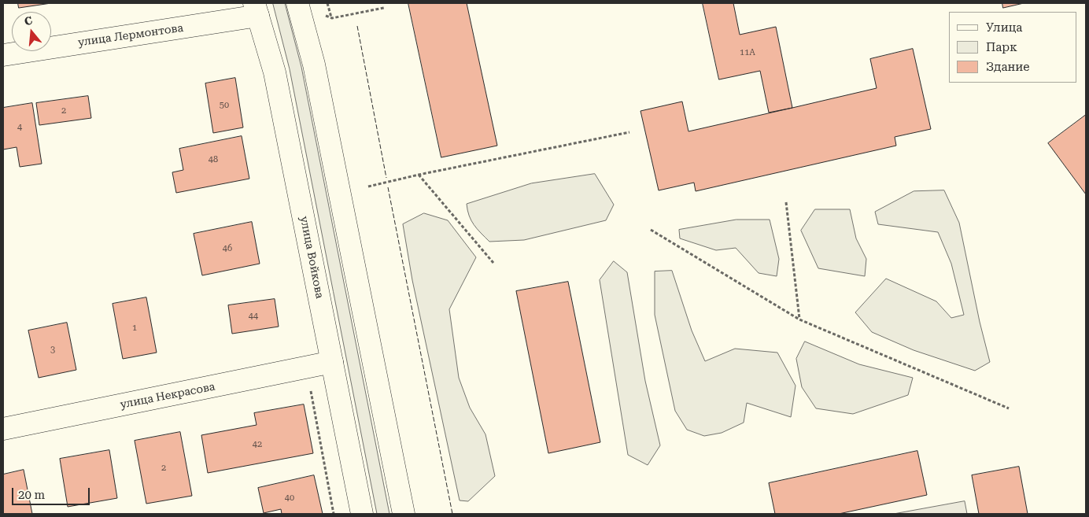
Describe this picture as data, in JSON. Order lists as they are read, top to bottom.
{
  "streets": {
    "main road": ["улица Лермонтова", "улица Войкова", "улица Некрасова"]
  },
  "crossings": [
    ["улица Лермонтова", "улица Войкова"],
    ["улица Войкова", "улица Некрасова"]
  ],
  "house_numbers": [
    "11А",
    "50",
    "2",
    "4",
    "48",
    "46",
    "44",
    "1",
    "3",
    "42",
    "2",
    "40"
  ],
  "legend": ["Улица", "Парк", "Здание"],
  "scale_bar": "20 m",
  "north": "top"
}
